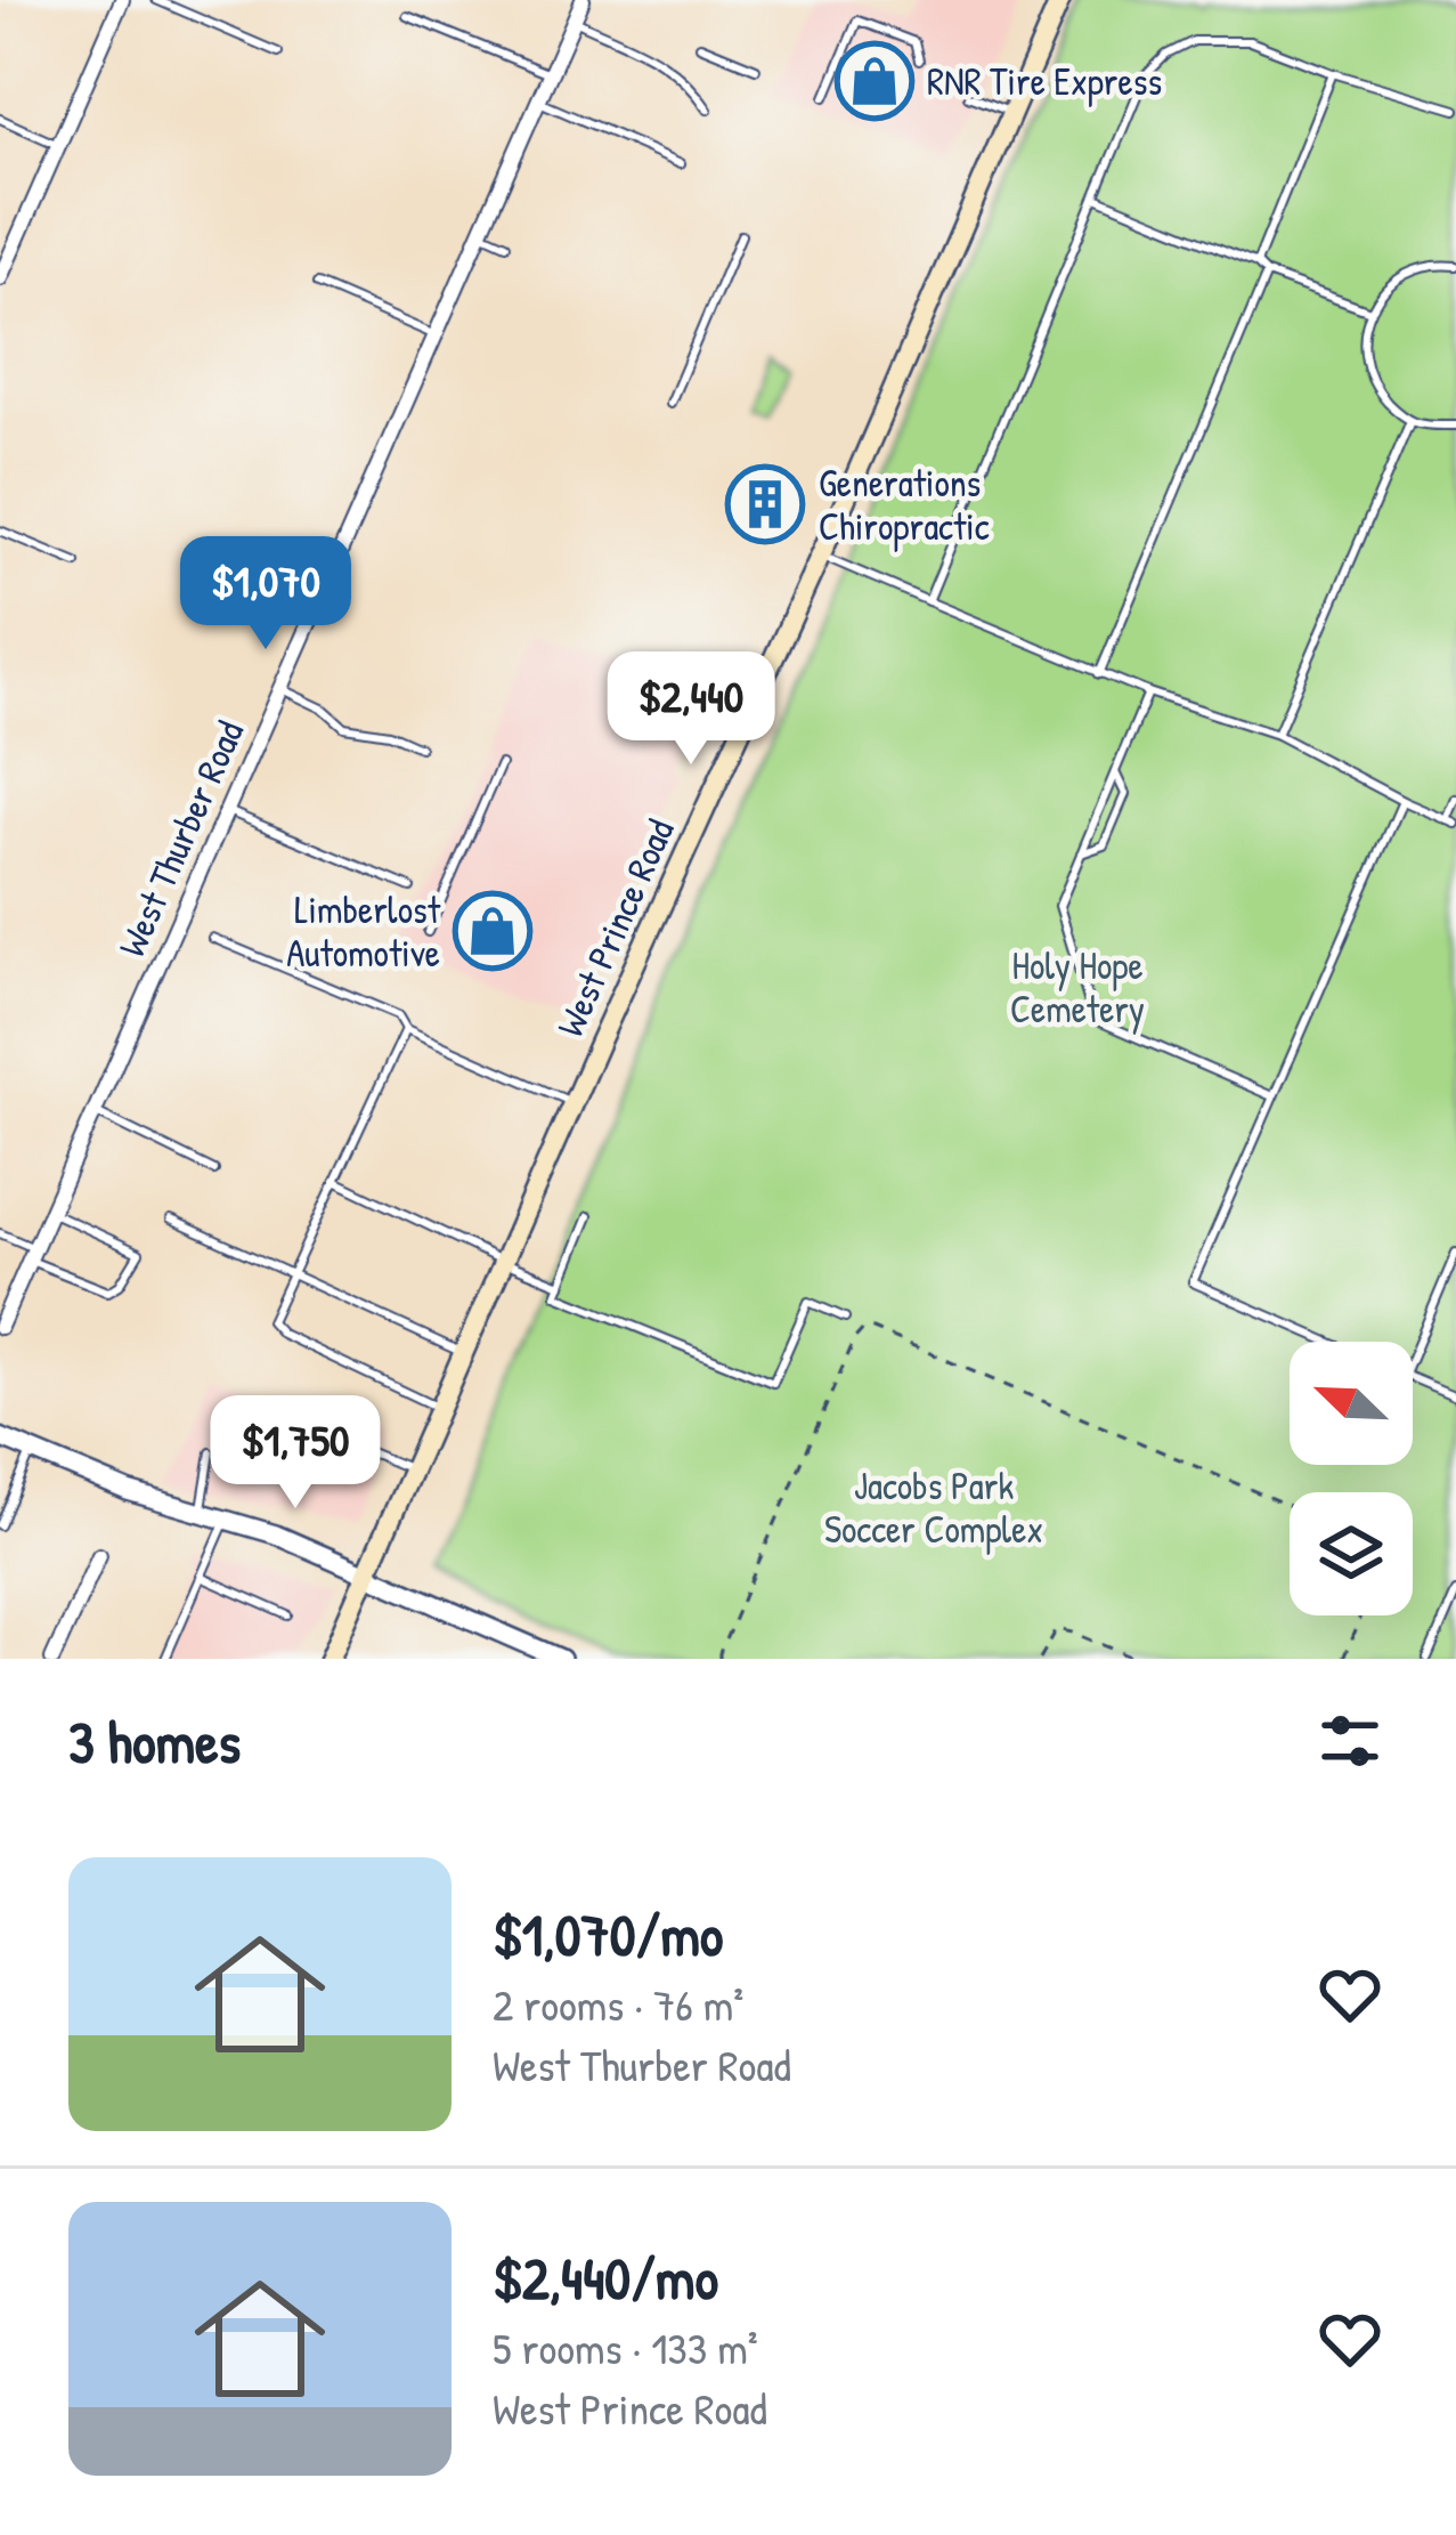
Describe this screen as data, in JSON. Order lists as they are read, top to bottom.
{
  "streets": {
    "main road": ["West Prince Road"],
    "street": ["West Thurber Road"]
  },
  "parks": ["Holy Hope Cemetery", "Jacobs Park Soccer Complex"],
  "places": {
    "shop": ["RNR Tire Express", "Limberlost Automotive"],
    "building": ["Generations Chiropractic"]
  },
  "north": "top left",
  "page": {
    "price": ["$1,070", "$2,440", "$1,750"],
    "heading": "3 homes",
    "list": [
      {
        "name": "$1,070/mo",
        "note": "2 rooms · 76 m² · West Thurber Road"
      },
      {
        "name": "$2,440/mo",
        "note": "5 rooms · 133 m² · West Prince Road"
      }
    ]
  }
}
